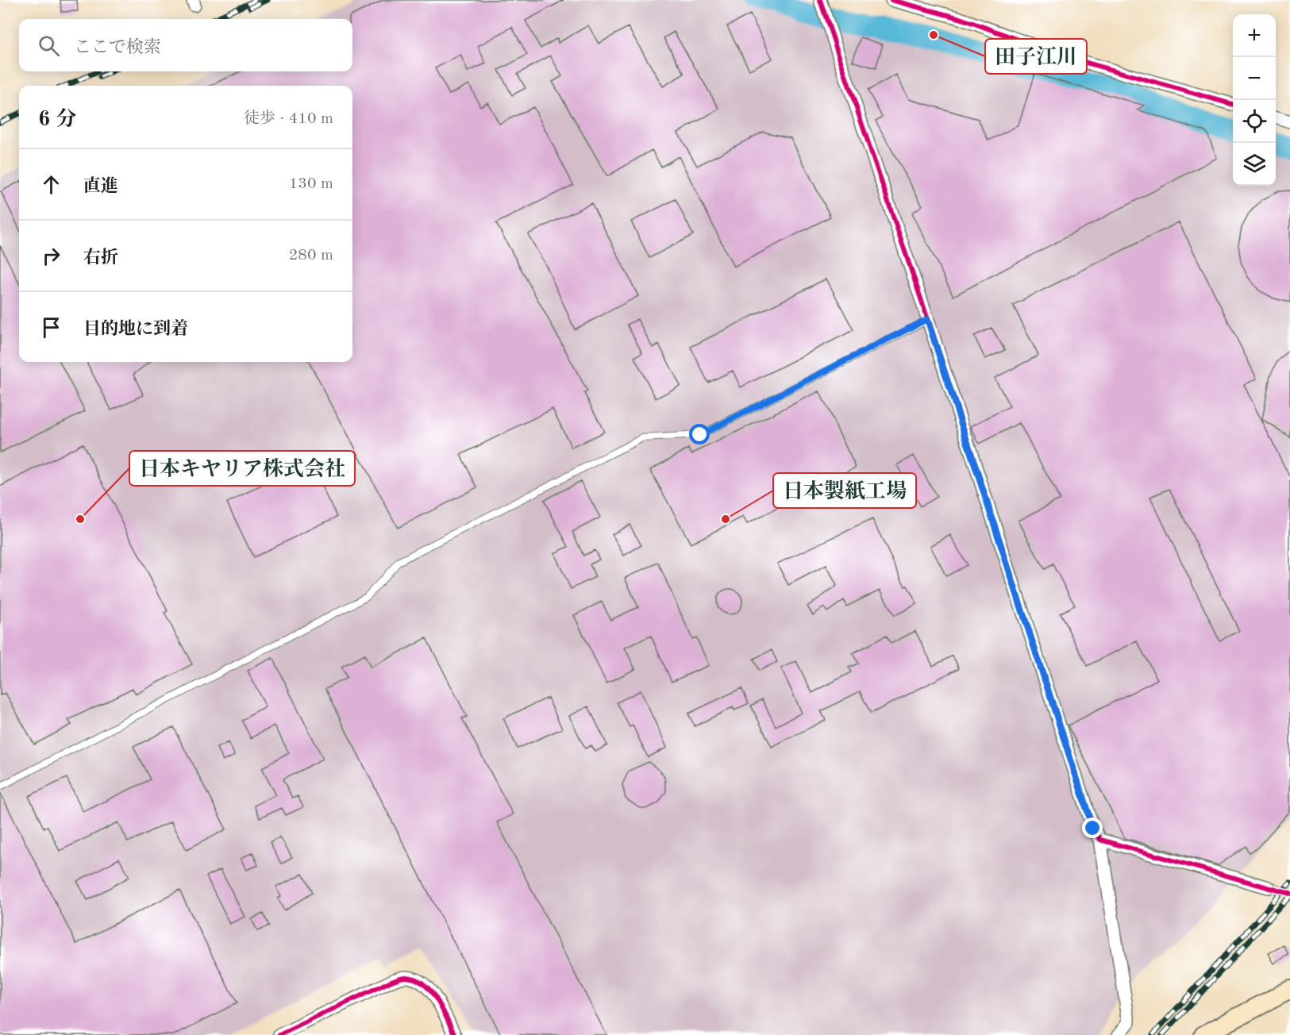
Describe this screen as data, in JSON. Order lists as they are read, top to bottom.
{
  "places": ["田子江川", "日本キヤリア株式会社", "日本製紙工場"],
  "page": {
    "map_buttons": ["+", "−"],
    "search": "ここで検索",
    "heading": ["6 分", "徒歩 · 410 m"],
    "list": [
      ["直進", "130 m"],
      ["右折", "280 m"],
      "目的地に到着"
    ]
  }
}
